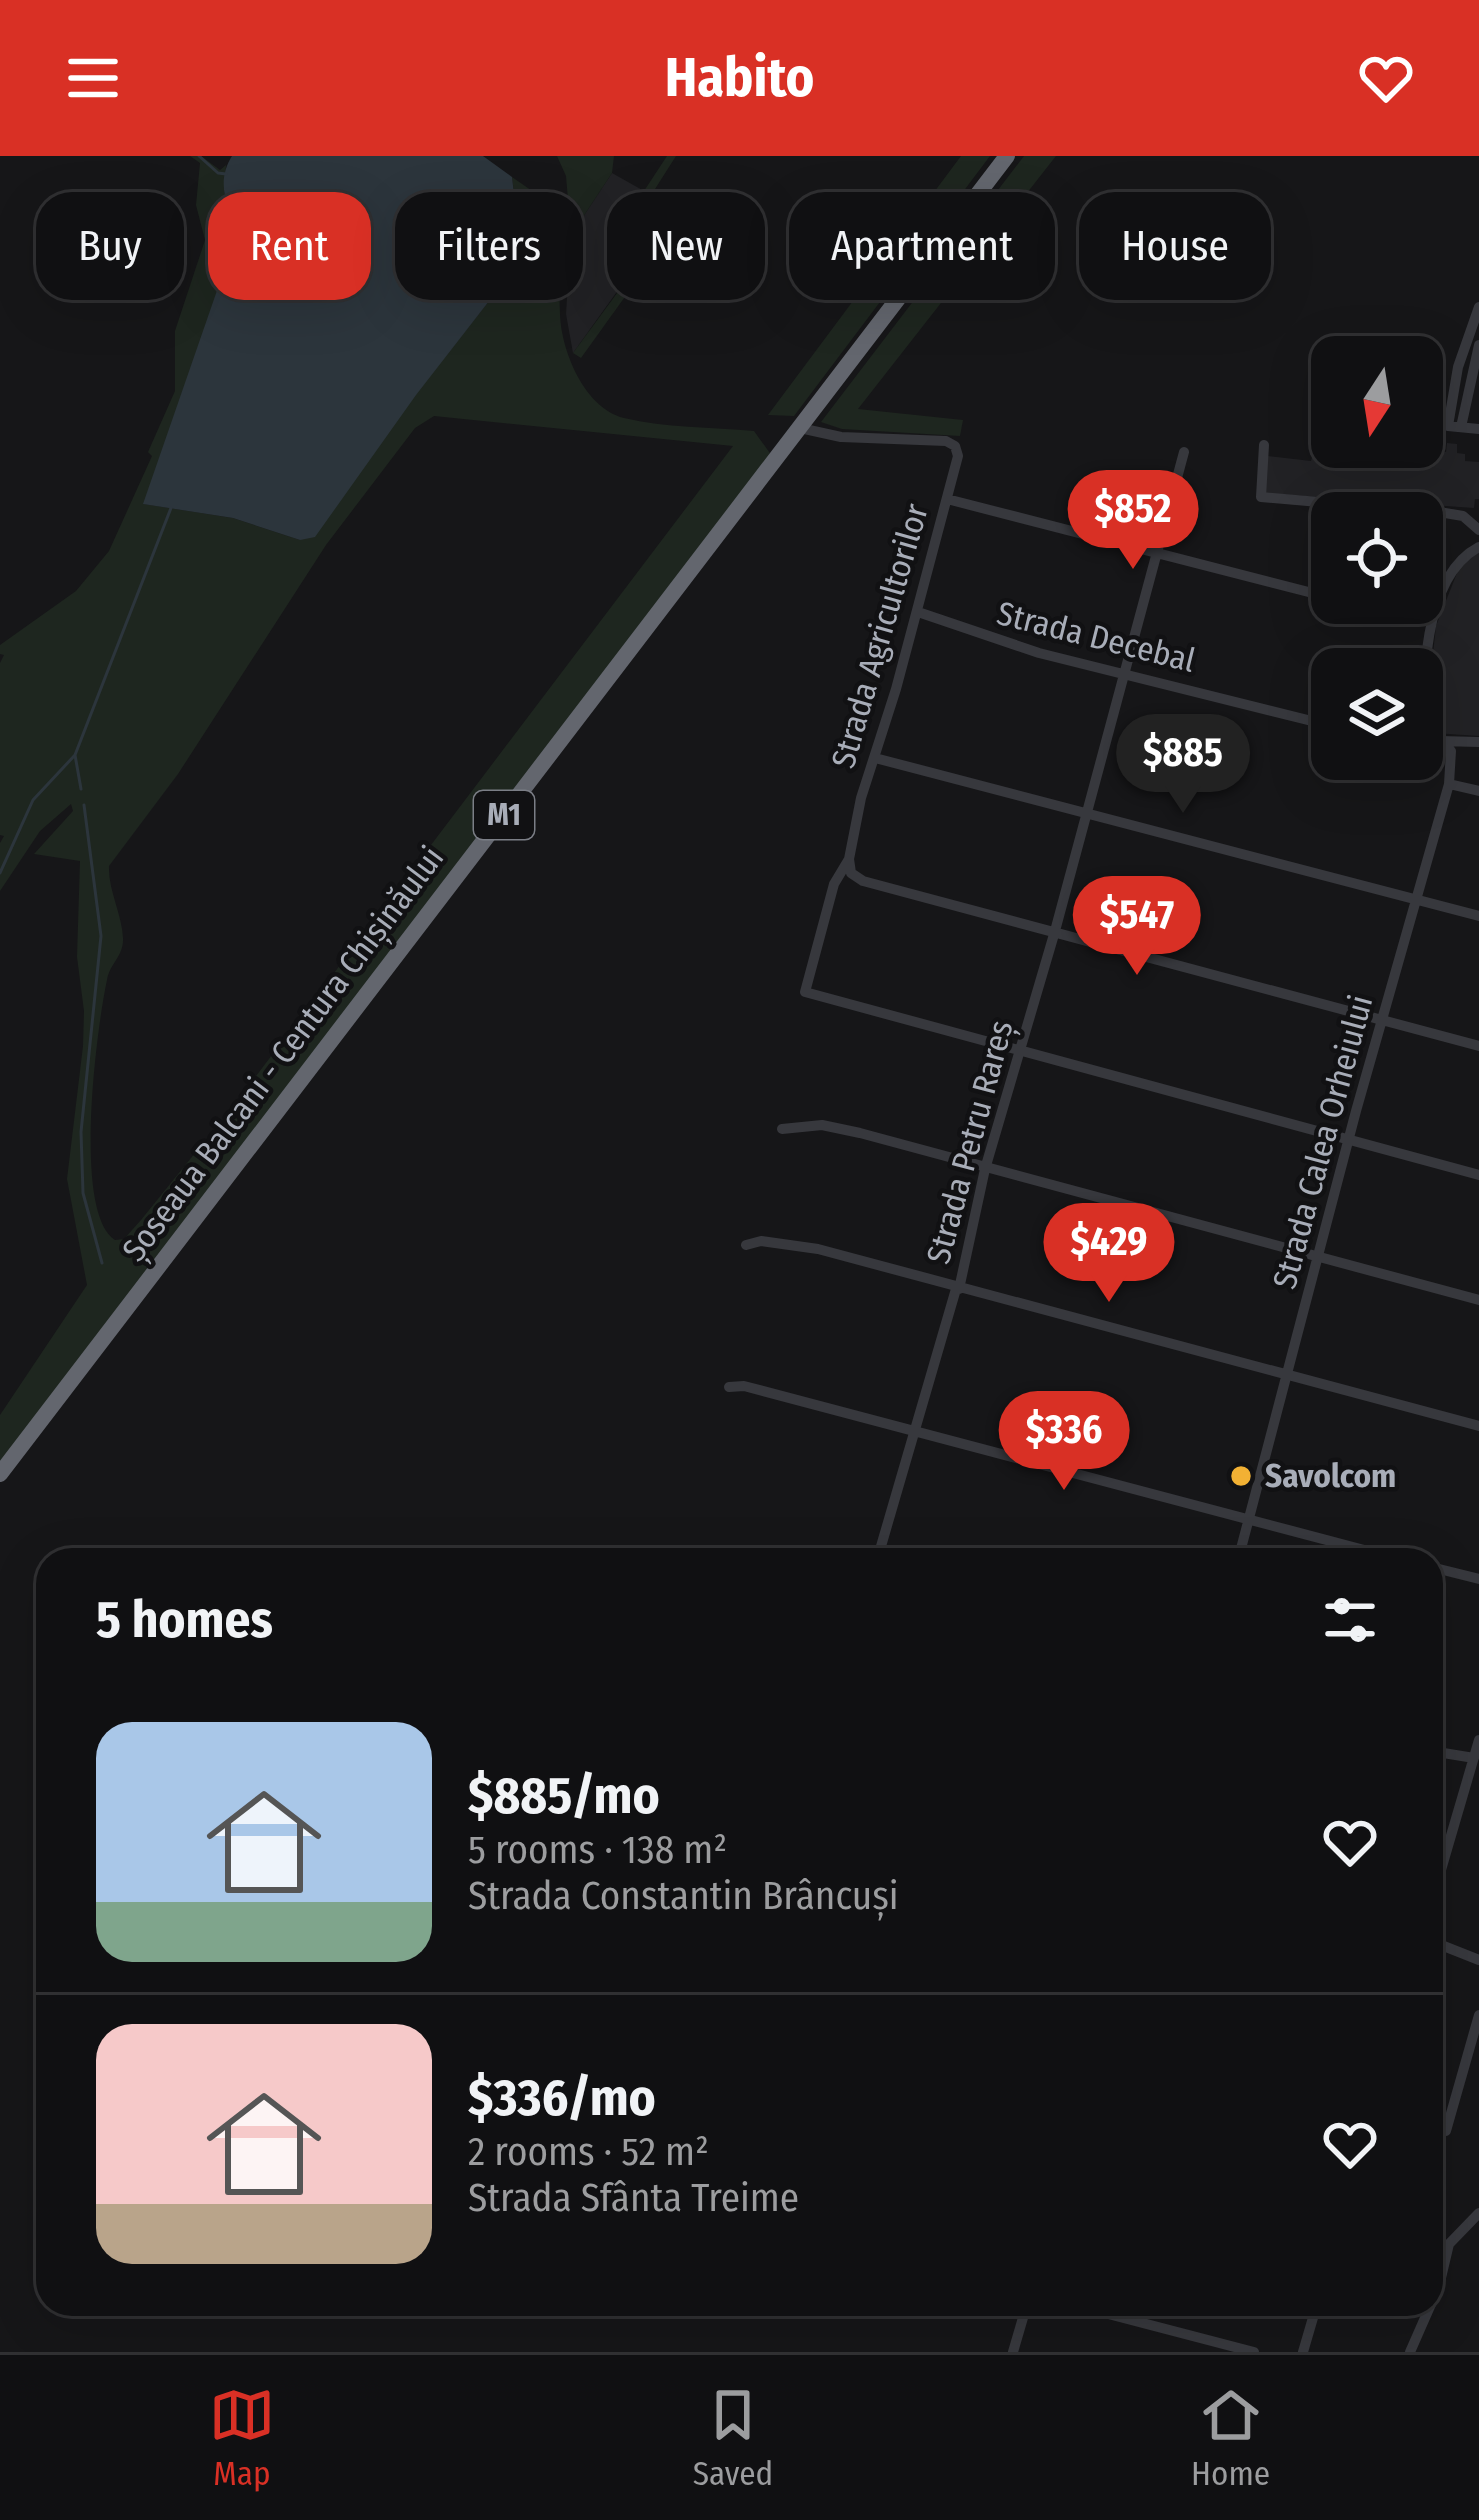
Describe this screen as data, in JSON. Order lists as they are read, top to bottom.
{
  "streets": {
    "highway": ["M1", "Șoseaua Balcani - Centura Chișinăului"],
    "street": [
      "Strada Agricultorilor",
      "Strada Decebal",
      "Strada Petru Rareș",
      "Strada Calea Orheiului"
    ]
  },
  "crossings": [
    ["Strada Agricultorilor", "Strada Decebal"],
    ["Strada Agricultorilor", "Șoseaua Balcani - Centura Chișinăului"],
    ["Strada Agricultorilor", "Strada Petru Rareș"],
    ["Strada Decebal", "Strada Petru Rareș"]
  ],
  "places": ["Savolcom"],
  "north": "bottom",
  "page": {
    "header": "Habito",
    "chip": [
      "Buy",
      "Rent",
      "Filters",
      "New",
      "Apartment",
      "House"
    ],
    "price": [
      "$852",
      "$885",
      "$547",
      "$429",
      "$336"
    ],
    "heading": "5 homes",
    "list": [
      {
        "name": "$885/mo",
        "note": "5 rooms · 138 m² · Strada Constantin Brâncuși"
      },
      {
        "name": "$336/mo",
        "note": "2 rooms · 52 m² · Strada Sfânta Treime"
      }
    ],
    "tabs": ["Map", "Saved", "Home"]
  }
}
